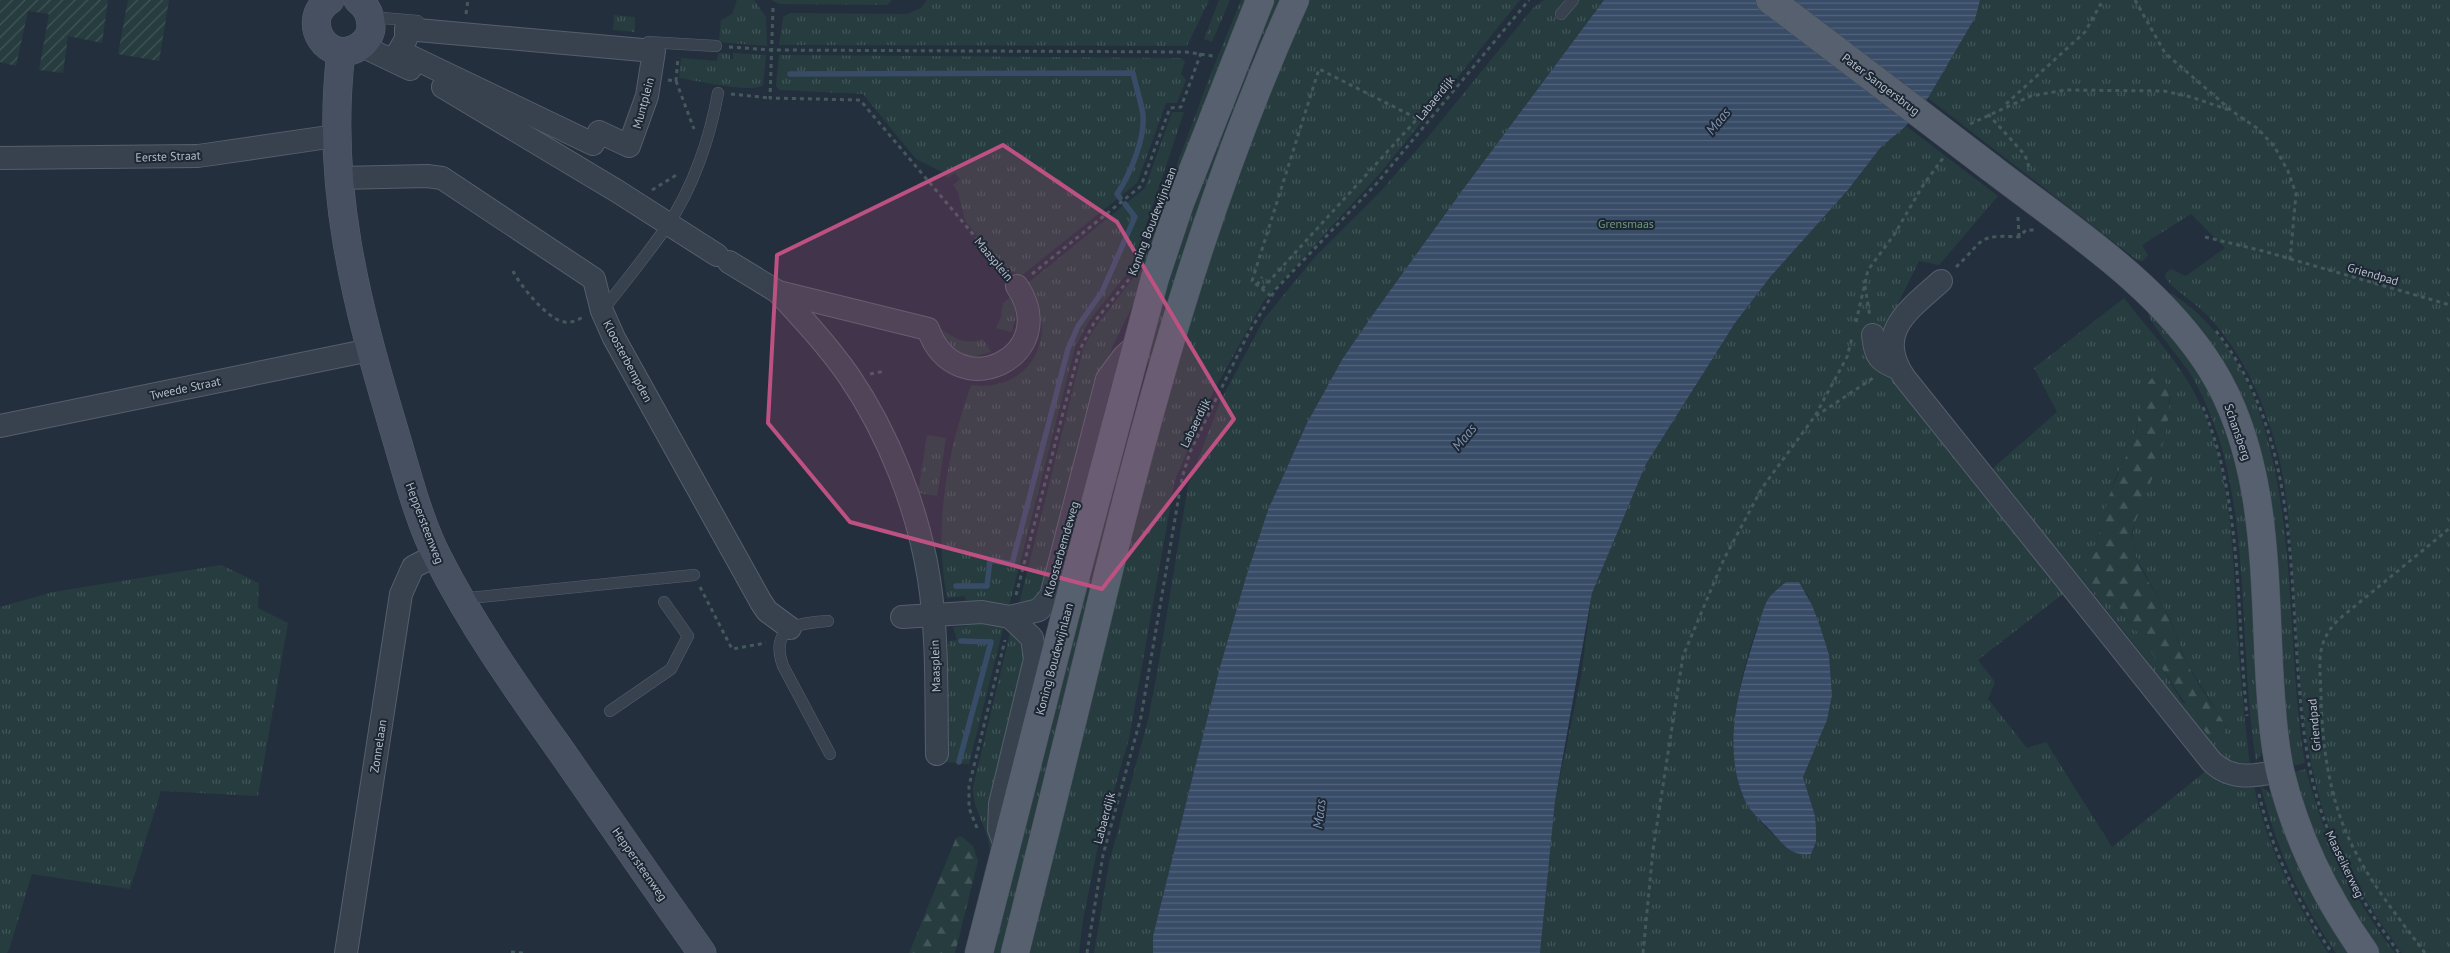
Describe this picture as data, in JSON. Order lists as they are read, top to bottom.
{
  "streets": {
    "main road": ["Pater Sangersbrug", "Koning Boudewijnlaan", "Schansberg"],
    "street": [
      "Muntplein",
      "Eerste Straat",
      "Maasplein",
      "Kloosterbempden",
      "Tweede Straat",
      "Heppersteenweg",
      "Kloosterbemdeweg",
      "Zonnelaan"
    ],
    "path": ["Labaerdijk", "Griendpad", "Maaseikerweg"]
  },
  "crossings": [
    ["Pater Sangersbrug", "Schansberg"],
    ["Eerste Straat", "Heppersteenweg"],
    ["Koning Boudewijnlaan", "Kloosterbemdeweg"],
    ["Kloosterbempden", "Heppersteenweg"],
    ["Tweede Straat", "Heppersteenweg"],
    ["Heppersteenweg", "Zonnelaan"]
  ],
  "water": ["Maas"],
  "parks": ["Grensmaas"]
}
